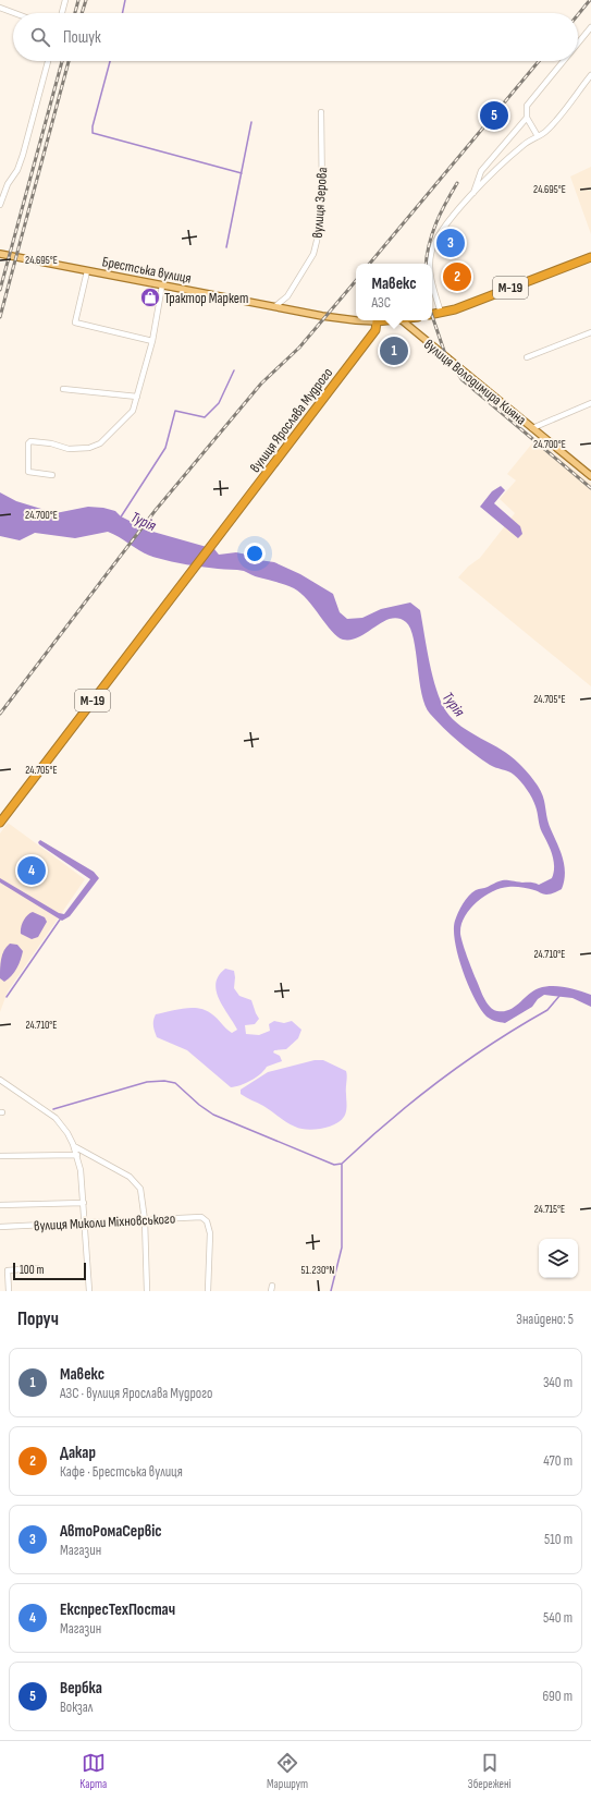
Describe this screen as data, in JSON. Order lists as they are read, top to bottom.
{
  "streets": {
    "highway": ["Брестська вулиця", "М-19", "вулиця Ярослава Мудрого"],
    "main road": ["вулиця Володимира Кияна"],
    "street": ["вулиця Зерова", "вулиця Миколи Міхновського"]
  },
  "crossings": [
    ["вулиця Зерова", "Брестська вулиця"],
    ["Брестська вулиця", "вулиця Ярослава Мудрого"]
  ],
  "water": ["Турія"],
  "places": {
    "shop": ["Трактор Маркет"]
  },
  "scale_bar": "100 m",
  "page": {
    "search": "Пошук",
    "pins": [
      "5",
      "3",
      "2",
      "1",
      "4"
    ],
    "popup": ["Мавекс", "АЗС"],
    "scale": "100 m",
    "heading": ["Поруч", "Знайдено: 5"],
    "list": [
      {
        "mark": "1",
        "name": "Мавекс",
        "note": "АЗС · вулиця Ярослава Мудрого",
        "value": "340 m"
      },
      {
        "mark": "2",
        "name": "Дакар",
        "note": "Кафе · Брестська вулиця",
        "value": "470 m"
      },
      {
        "mark": "3",
        "name": "АвтоРомаСервіс",
        "note": "Магазин",
        "value": "510 m"
      },
      {
        "mark": "4",
        "name": "ЕкспресТехПостач",
        "note": "Магазин",
        "value": "540 m"
      },
      {
        "mark": "5",
        "name": "Вербка",
        "note": "Вокзал",
        "value": "690 m"
      }
    ],
    "nav": ["Карта", "Маршрут", "Збережені"]
  },
  "coordinates": [
    "24.695°E",
    "24.700°E",
    "24.705°E",
    "24.710°E",
    "24.715°E",
    "51.230°N"
  ]
}
